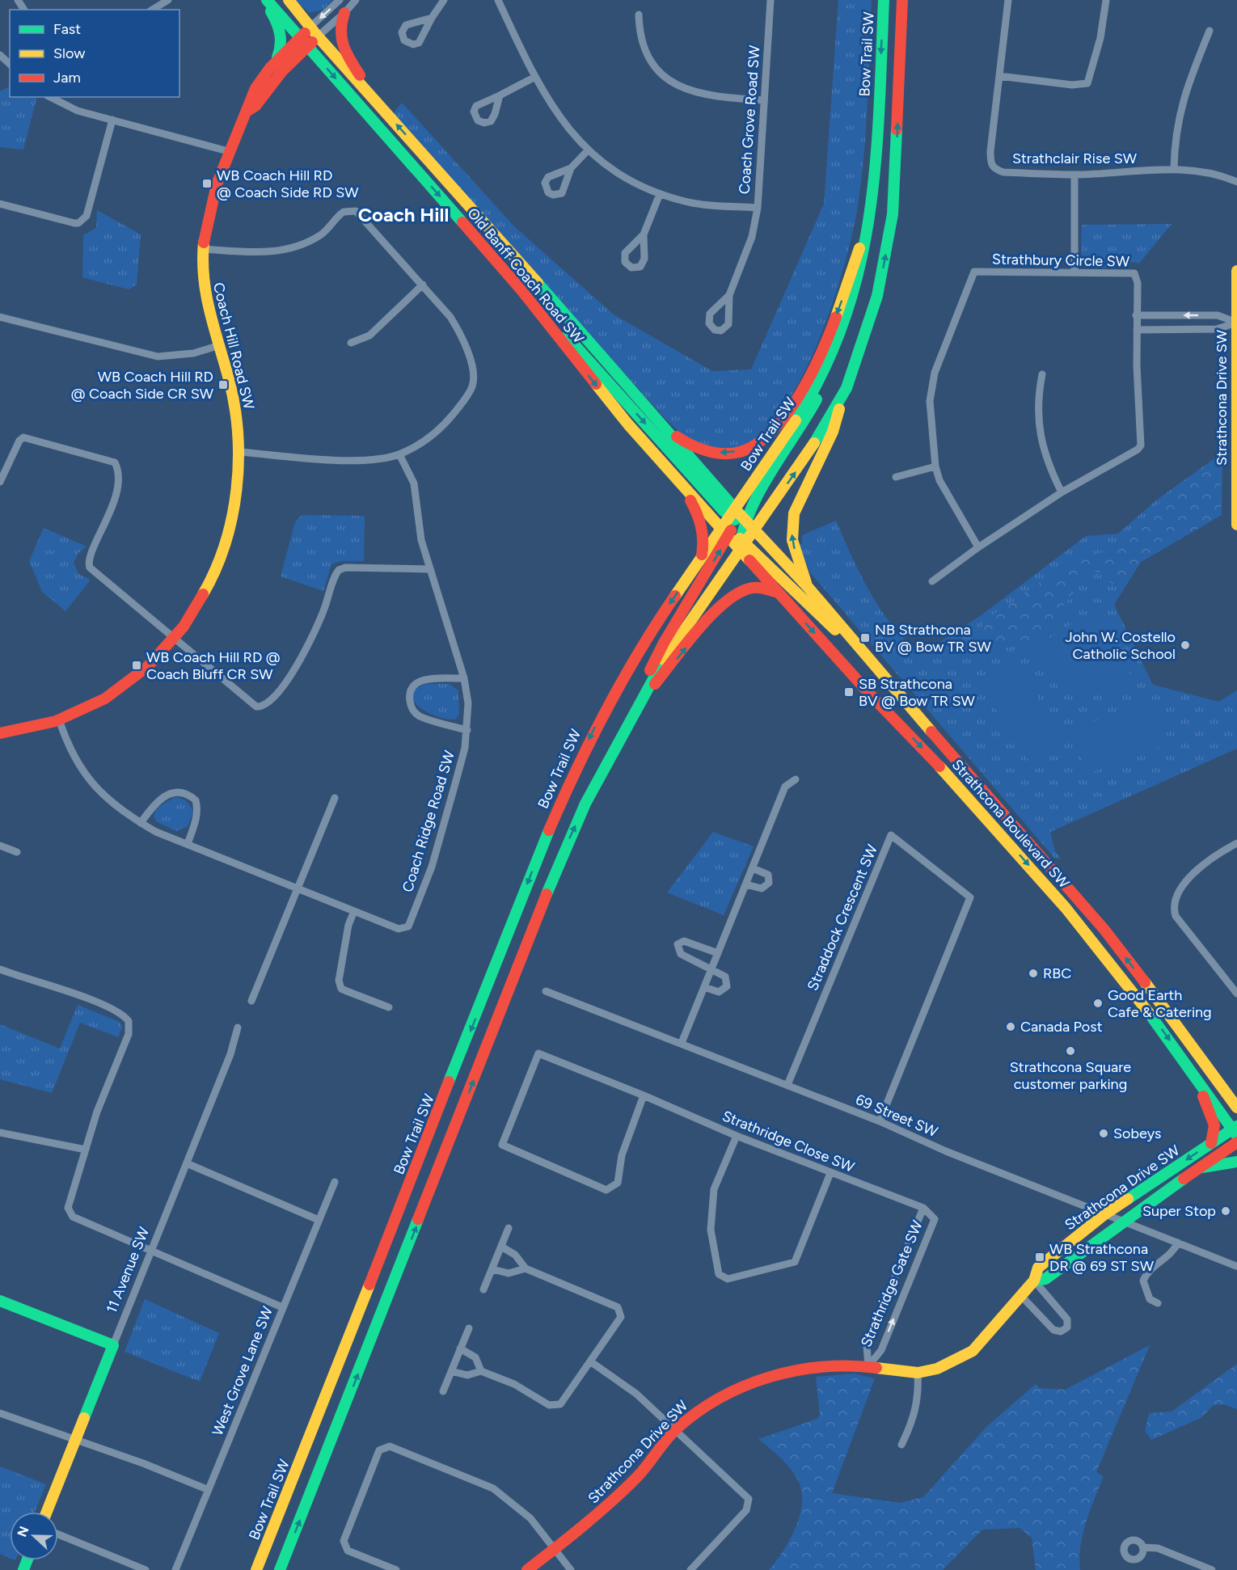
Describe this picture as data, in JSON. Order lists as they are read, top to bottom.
{
  "streets": {
    "main road": [
      "Bow Trail SW",
      "Old Banff Coach Road SW",
      "Coach Hill Road SW",
      "Strathcona Drive SW",
      "Strathcona Boulevard SW",
      "11 Avenue SW"
    ],
    "street": [
      "Coach Grove Road SW",
      "Strathclair Rise SW",
      "Strathbury Circle SW",
      "Coach Ridge Road SW",
      "Straddock Crescent SW",
      "69 Street SW",
      "Strathridge Close SW",
      "Strathridge Gate SW",
      "West Grove Lane SW"
    ]
  },
  "crossings": [
    ["Bow Trail SW", "Old Banff Coach Road SW"],
    ["Bow Trail SW", "Strathcona Boulevard SW"],
    ["Old Banff Coach Road SW", "Coach Hill Road SW"],
    ["Old Banff Coach Road SW", "Strathcona Boulevard SW"],
    ["Coach Hill Road SW", "Coach Ridge Road SW"],
    ["Strathcona Drive SW", "Strathcona Boulevard SW"],
    ["Strathcona Drive SW", "69 Street SW"],
    ["Strathcona Drive SW", "Strathridge Gate SW"],
    ["Straddock Crescent SW", "69 Street SW"],
    ["Strathridge Close SW", "Strathridge Gate SW"]
  ],
  "districts": ["Coach Hill"],
  "places": {
    "transit": [
      "WB Coach Hill RD @ Coach Side RD SW",
      "WB Coach Hill RD @ Coach Side CR SW",
      "NB Strathcona BV @ Bow TR SW",
      "WB Coach Hill RD @ Coach Bluff CR SW",
      "SB Strathcona BV @ Bow TR SW",
      "WB Strathcona DR @ 69 ST SW"
    ],
    "other": [
      "John W. Costello Catholic School",
      "RBC",
      "Good Earth Cafe & Catering",
      "Canada Post",
      "Strathcona Square customer parking",
      "Sobeys",
      "Super Stop"
    ]
  },
  "legend": ["Fast", "Slow", "Jam"],
  "north": "left"
}
